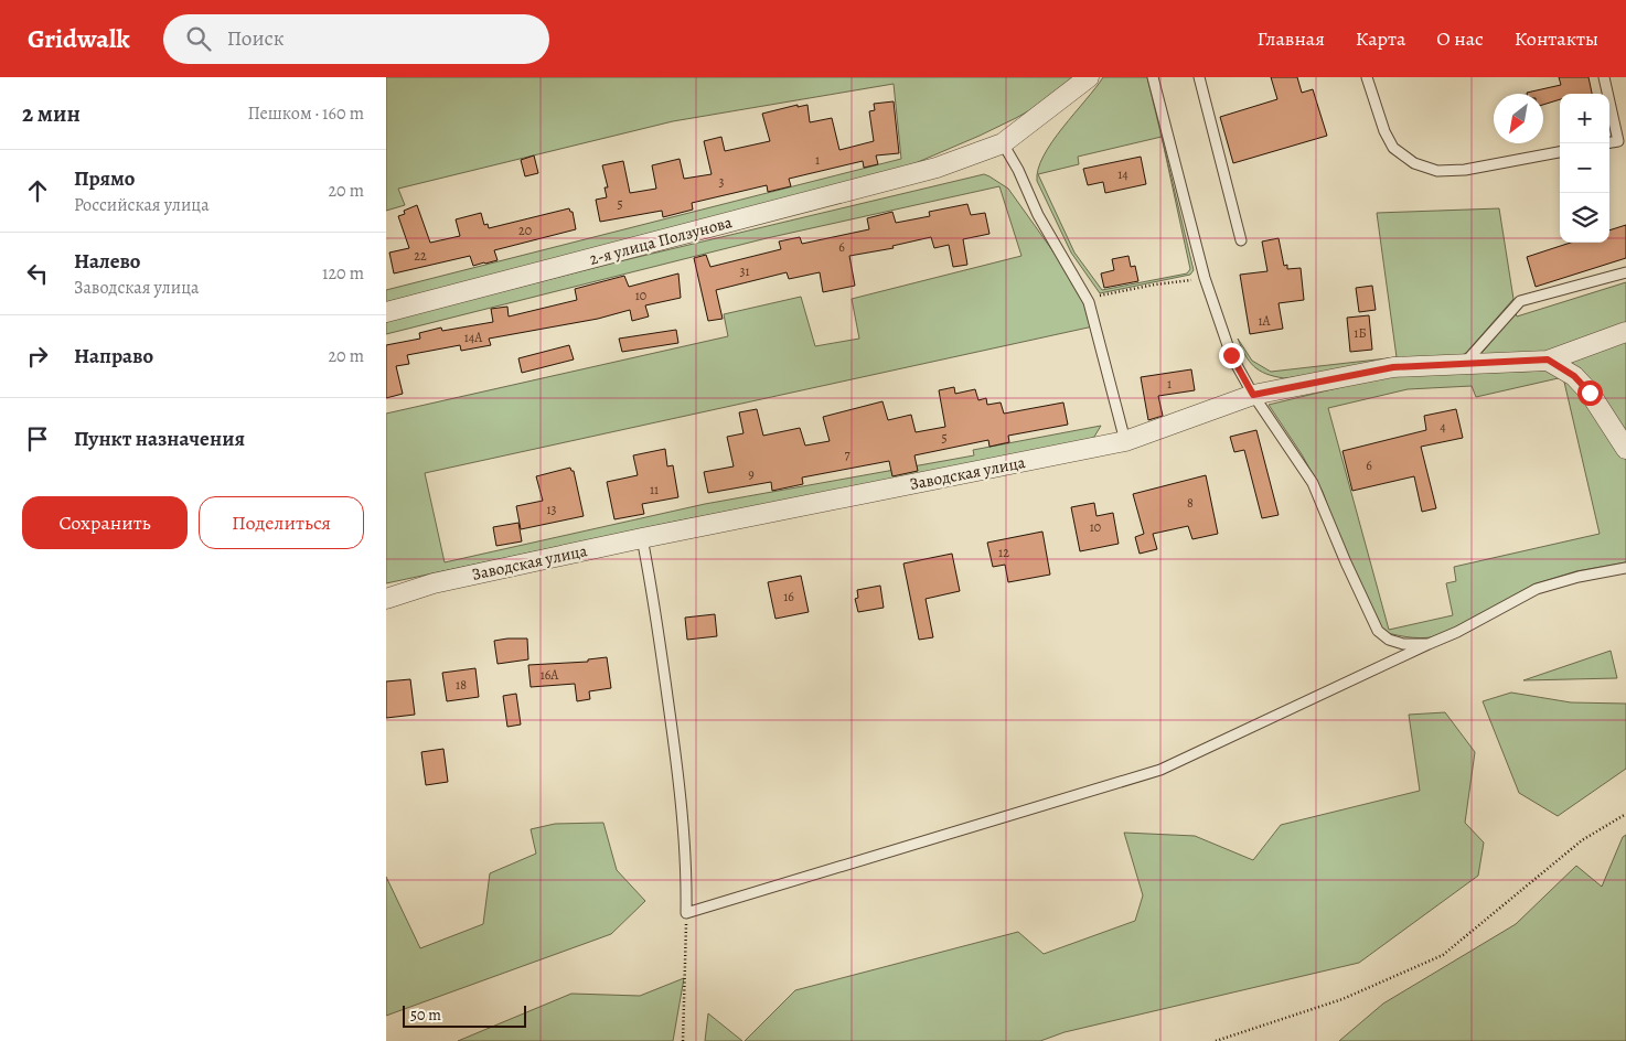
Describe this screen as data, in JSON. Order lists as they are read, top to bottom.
{
  "streets": {
    "street": ["2-я улица Ползунова", "Заводская улица"]
  },
  "house_numbers": [
    "1",
    "14",
    "3",
    "5",
    "20",
    "6",
    "22",
    "31",
    "10",
    "1А",
    "1Б",
    "14А",
    "1",
    "4",
    "5",
    "7",
    "6",
    "9",
    "11",
    "8",
    "13",
    "10",
    "12",
    "16",
    "16А",
    "18"
  ],
  "scale_bar": "50 m",
  "north": "bottom left",
  "page": {
    "header": "Gridwalk",
    "search": "Поиск",
    "nav": [
      "Главная",
      "Карта",
      "О нас",
      "Контакты"
    ],
    "heading": ["2 мин", "Пешком · 160 m"],
    "map_buttons": ["+", "−"],
    "list": [
      ["Прямо", "Российская улица", "20 m"],
      ["Налево", "Заводская улица", "120 m"],
      ["Направо", "20 m"],
      "Пункт назначения"
    ],
    "buttons": ["Сохранить", "Поделиться"],
    "scale": "50 m"
  }
}
